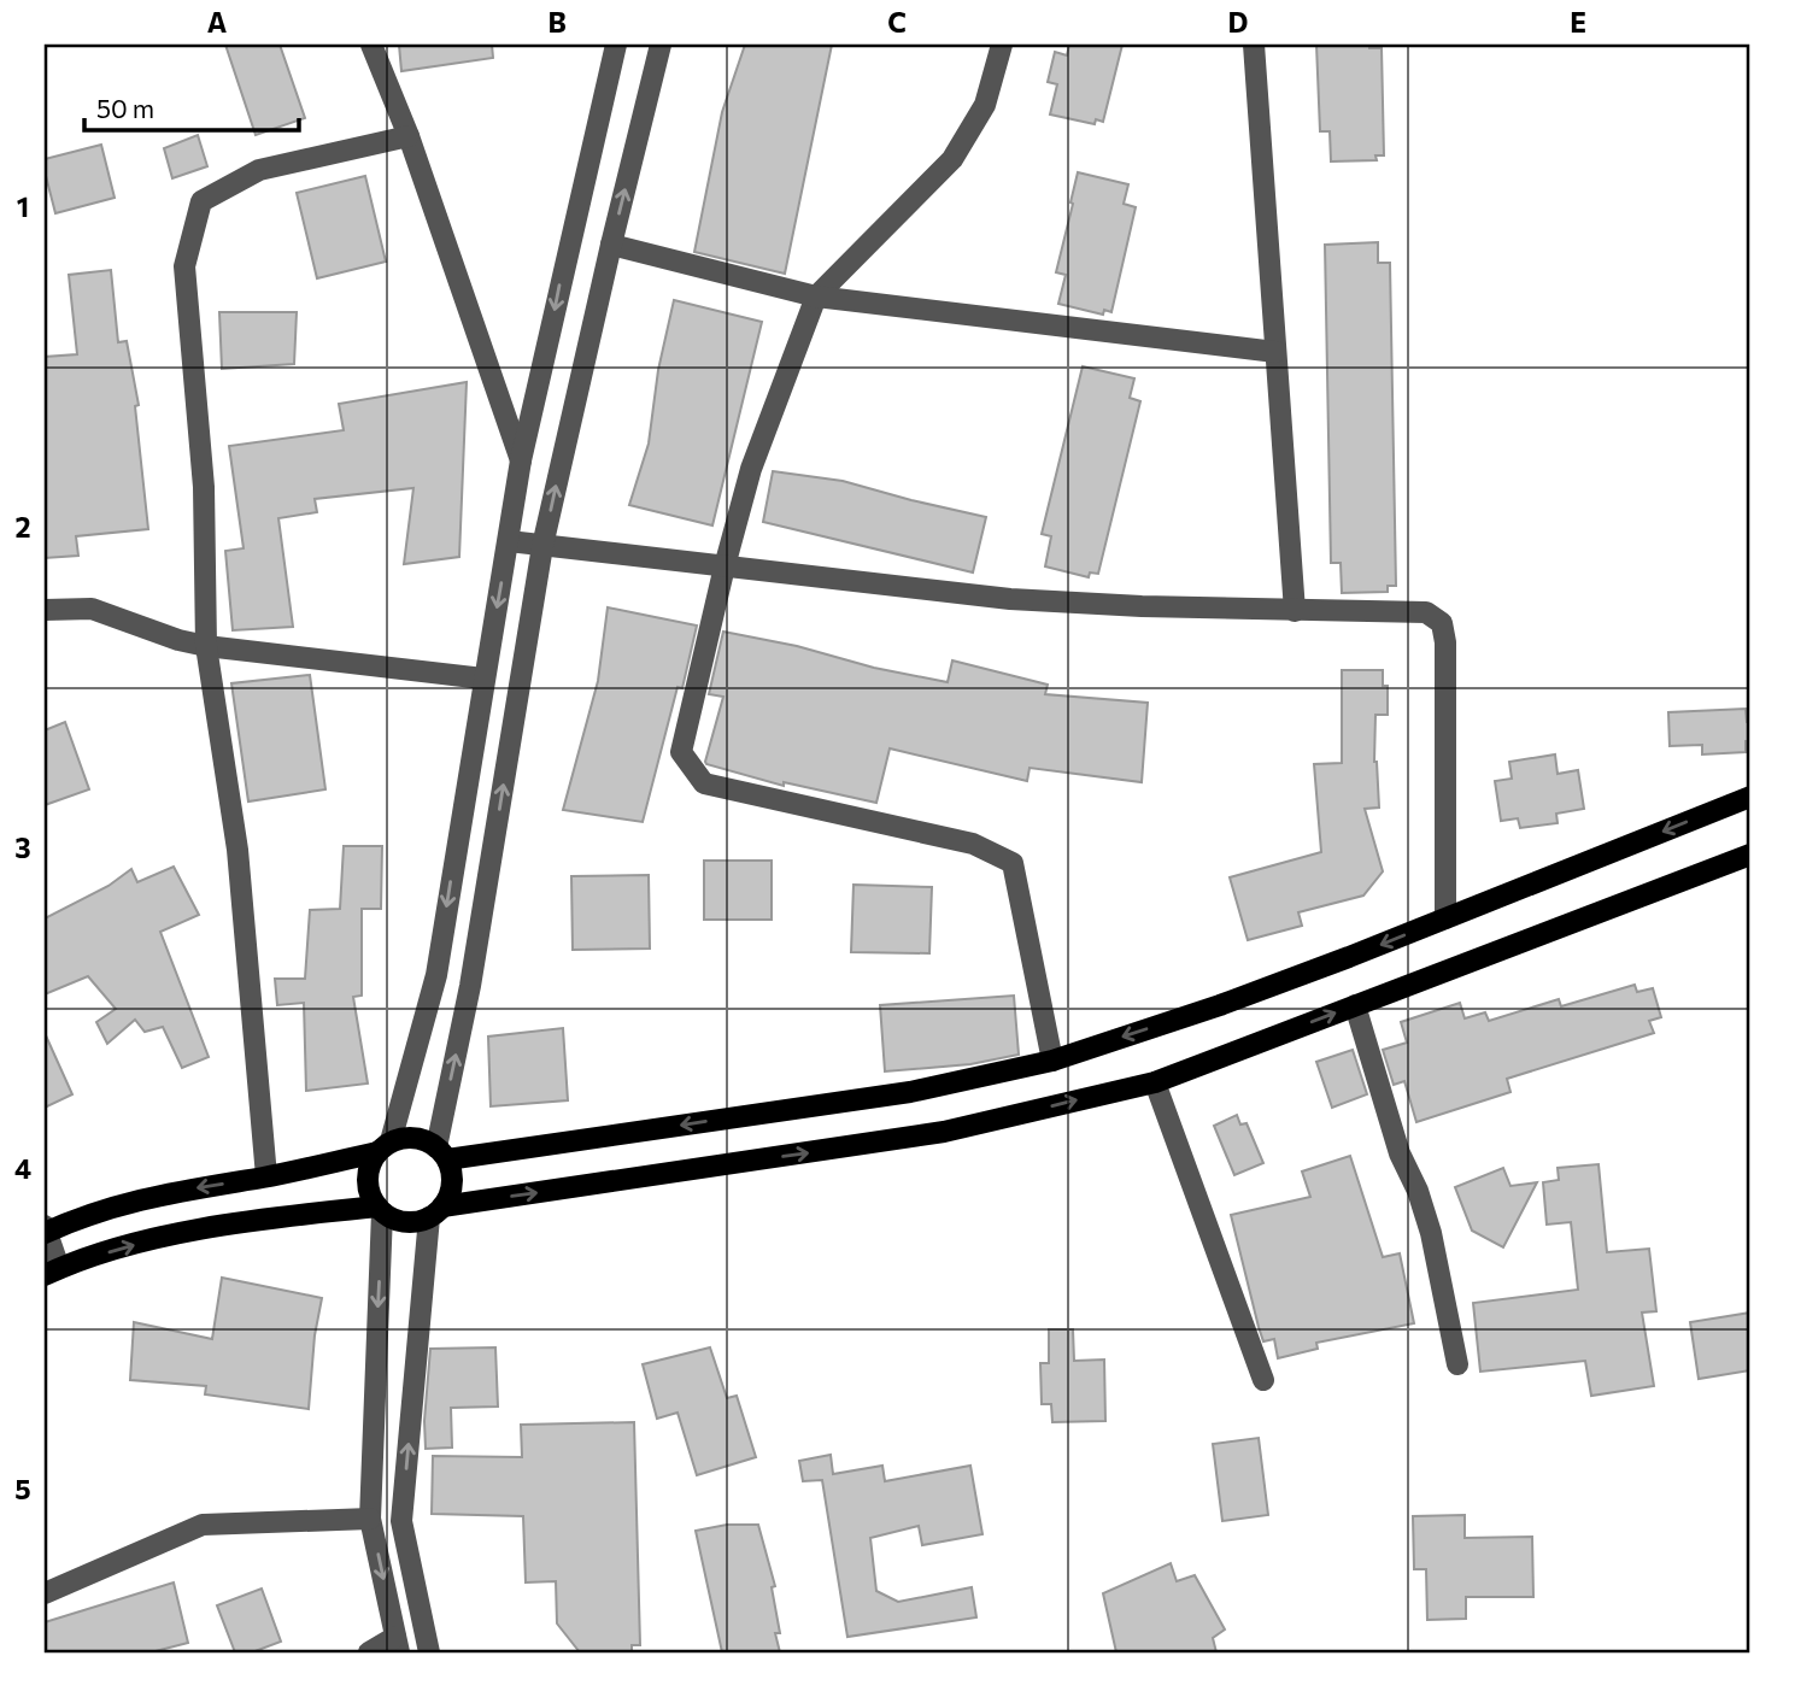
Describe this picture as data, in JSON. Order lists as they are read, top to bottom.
{
  "scale_bar": "50 m",
  "grid": {
    "columns": [
      "A",
      "B",
      "C",
      "D",
      "E"
    ],
    "rows": [
      "1",
      "2",
      "3",
      "4",
      "5"
    ]
  }
}
